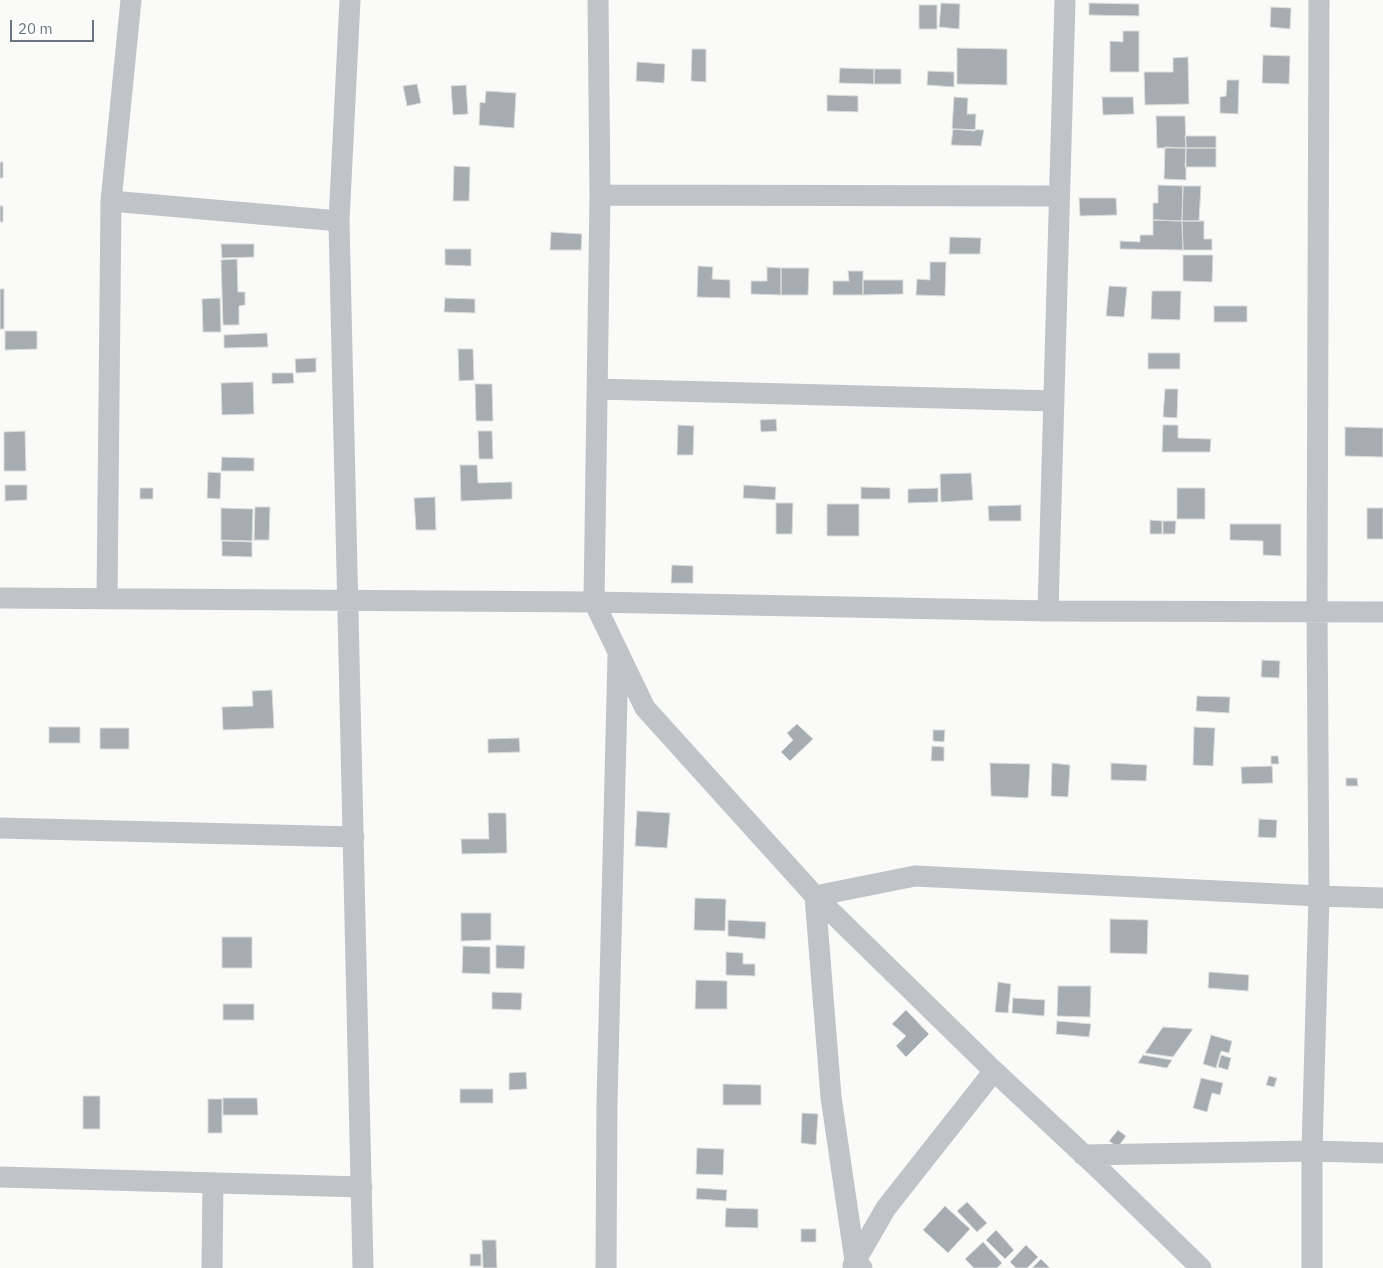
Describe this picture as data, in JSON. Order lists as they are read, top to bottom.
{
  "scale_bar": "20 m"
}
